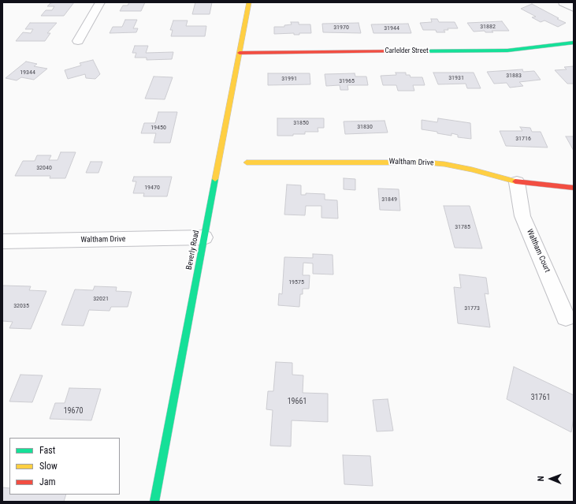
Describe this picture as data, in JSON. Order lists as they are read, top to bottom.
{
  "streets": {
    "street": [
      "Carlelder Street",
      "Waltham Drive",
      "Beverly Road",
      "Waltham Court"
    ]
  },
  "crossings": [
    ["Carlelder Street", "Beverly Road"],
    ["Waltham Drive", "Beverly Road"],
    ["Waltham Drive", "Waltham Court"]
  ],
  "house_numbers": [
    "31882",
    "31970",
    "31944",
    "19344",
    "31883",
    "31931",
    "31991",
    "31965",
    "31850",
    "31830",
    "19450",
    "31716",
    "32040",
    "19470",
    "31849",
    "31785",
    "19575",
    "32021",
    "32035",
    "31773",
    "31761",
    "19661",
    "19670"
  ],
  "legend": ["Fast", "Slow", "Jam"],
  "north": "left"
}
